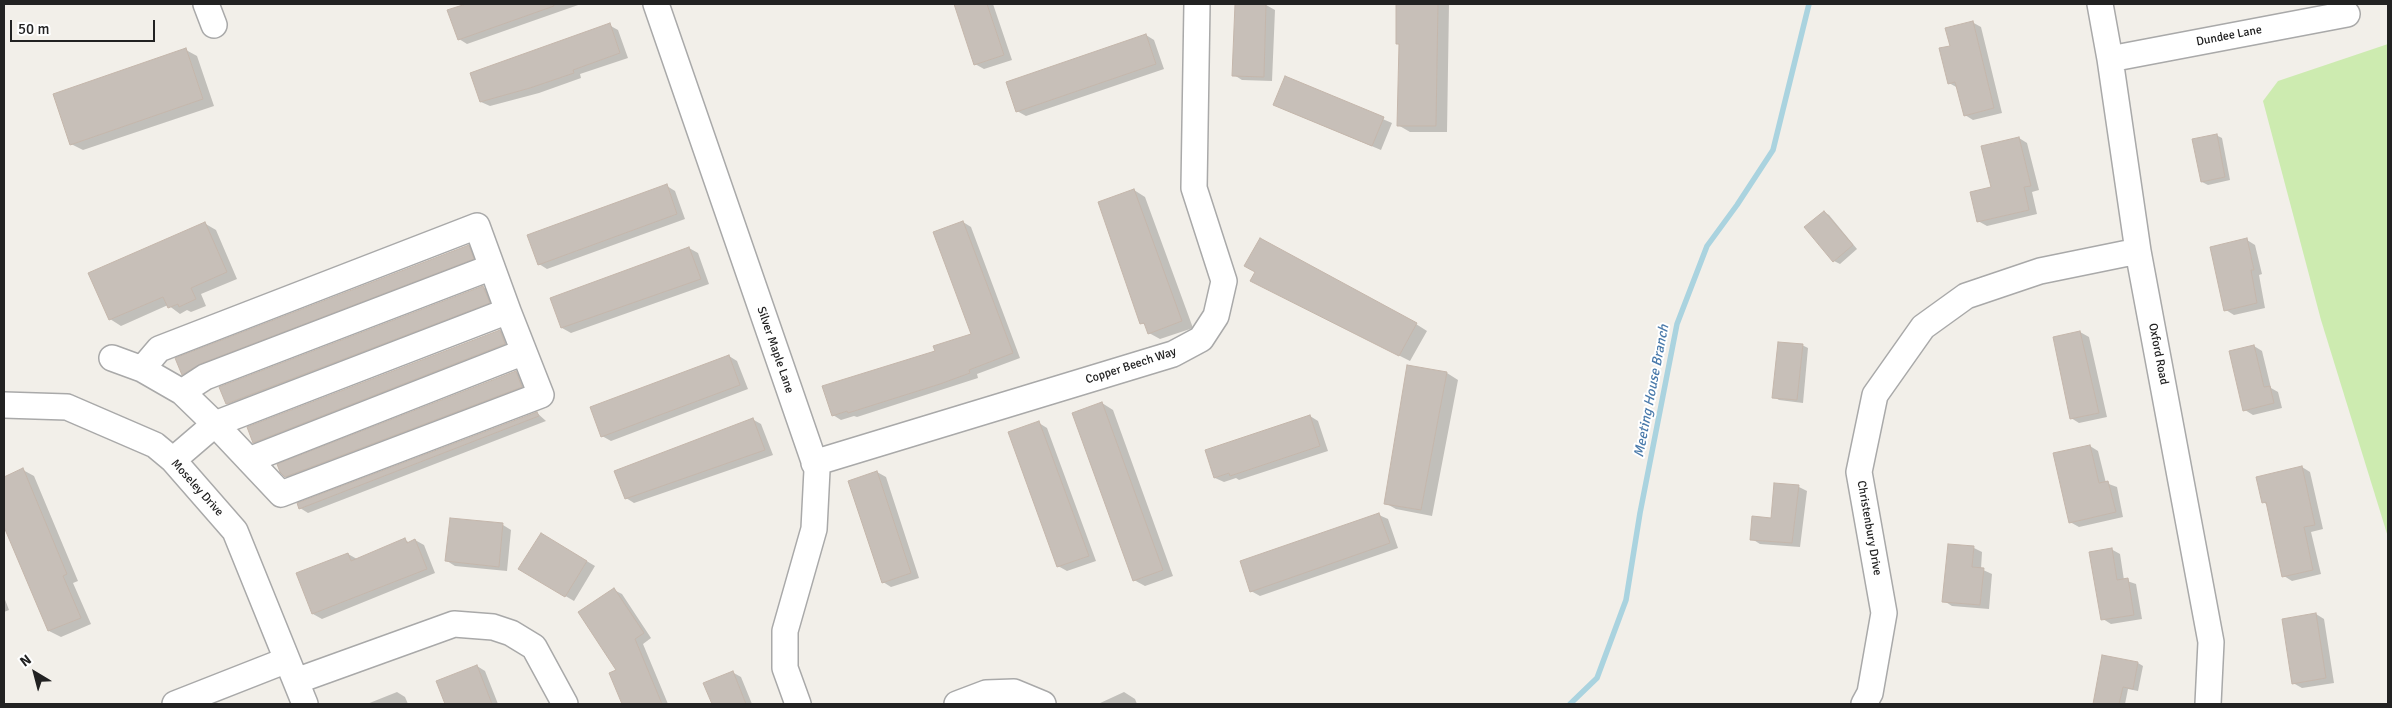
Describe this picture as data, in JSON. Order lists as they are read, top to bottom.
{
  "streets": {
    "street": [
      "Dundee Lane",
      "Silver Maple Lane",
      "Oxford Road",
      "Copper Beech Way",
      "Moseley Drive",
      "Christenbury Drive"
    ]
  },
  "crossings": [
    ["Dundee Lane", "Oxford Road"],
    ["Silver Maple Lane", "Copper Beech Way"],
    ["Oxford Road", "Christenbury Drive"]
  ],
  "water": ["Meeting House Branch"],
  "scale_bar": "50 m",
  "north": "top left"
}
